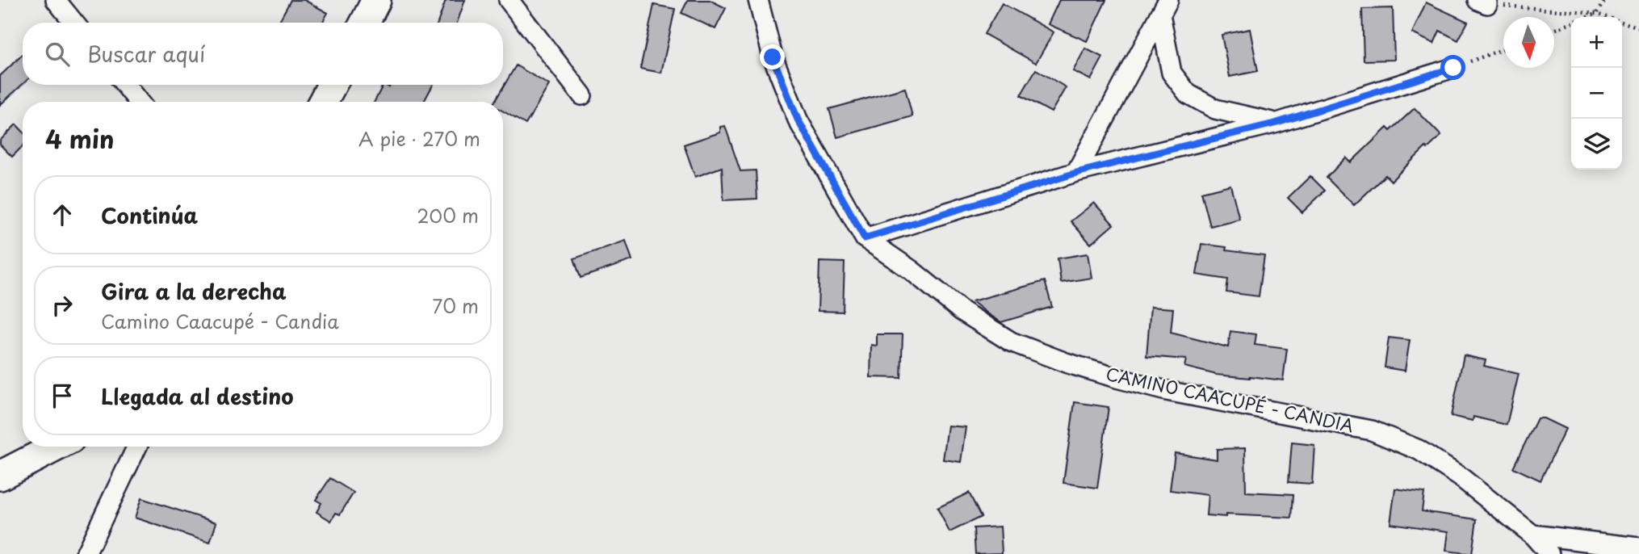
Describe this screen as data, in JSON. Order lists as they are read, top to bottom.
{
  "streets": {
    "street": ["CAMINO CAACUPÉ - CANDIA"]
  },
  "north": "bottom",
  "page": {
    "map_buttons": ["+", "−"],
    "search": "Buscar aquí",
    "heading": ["4 min", "A pie · 270 m"],
    "list": [
      ["Continúa", "200 m"],
      ["Gira a la derecha", "Camino Caacupé - Candia", "70 m"],
      "Llegada al destino"
    ]
  }
}
